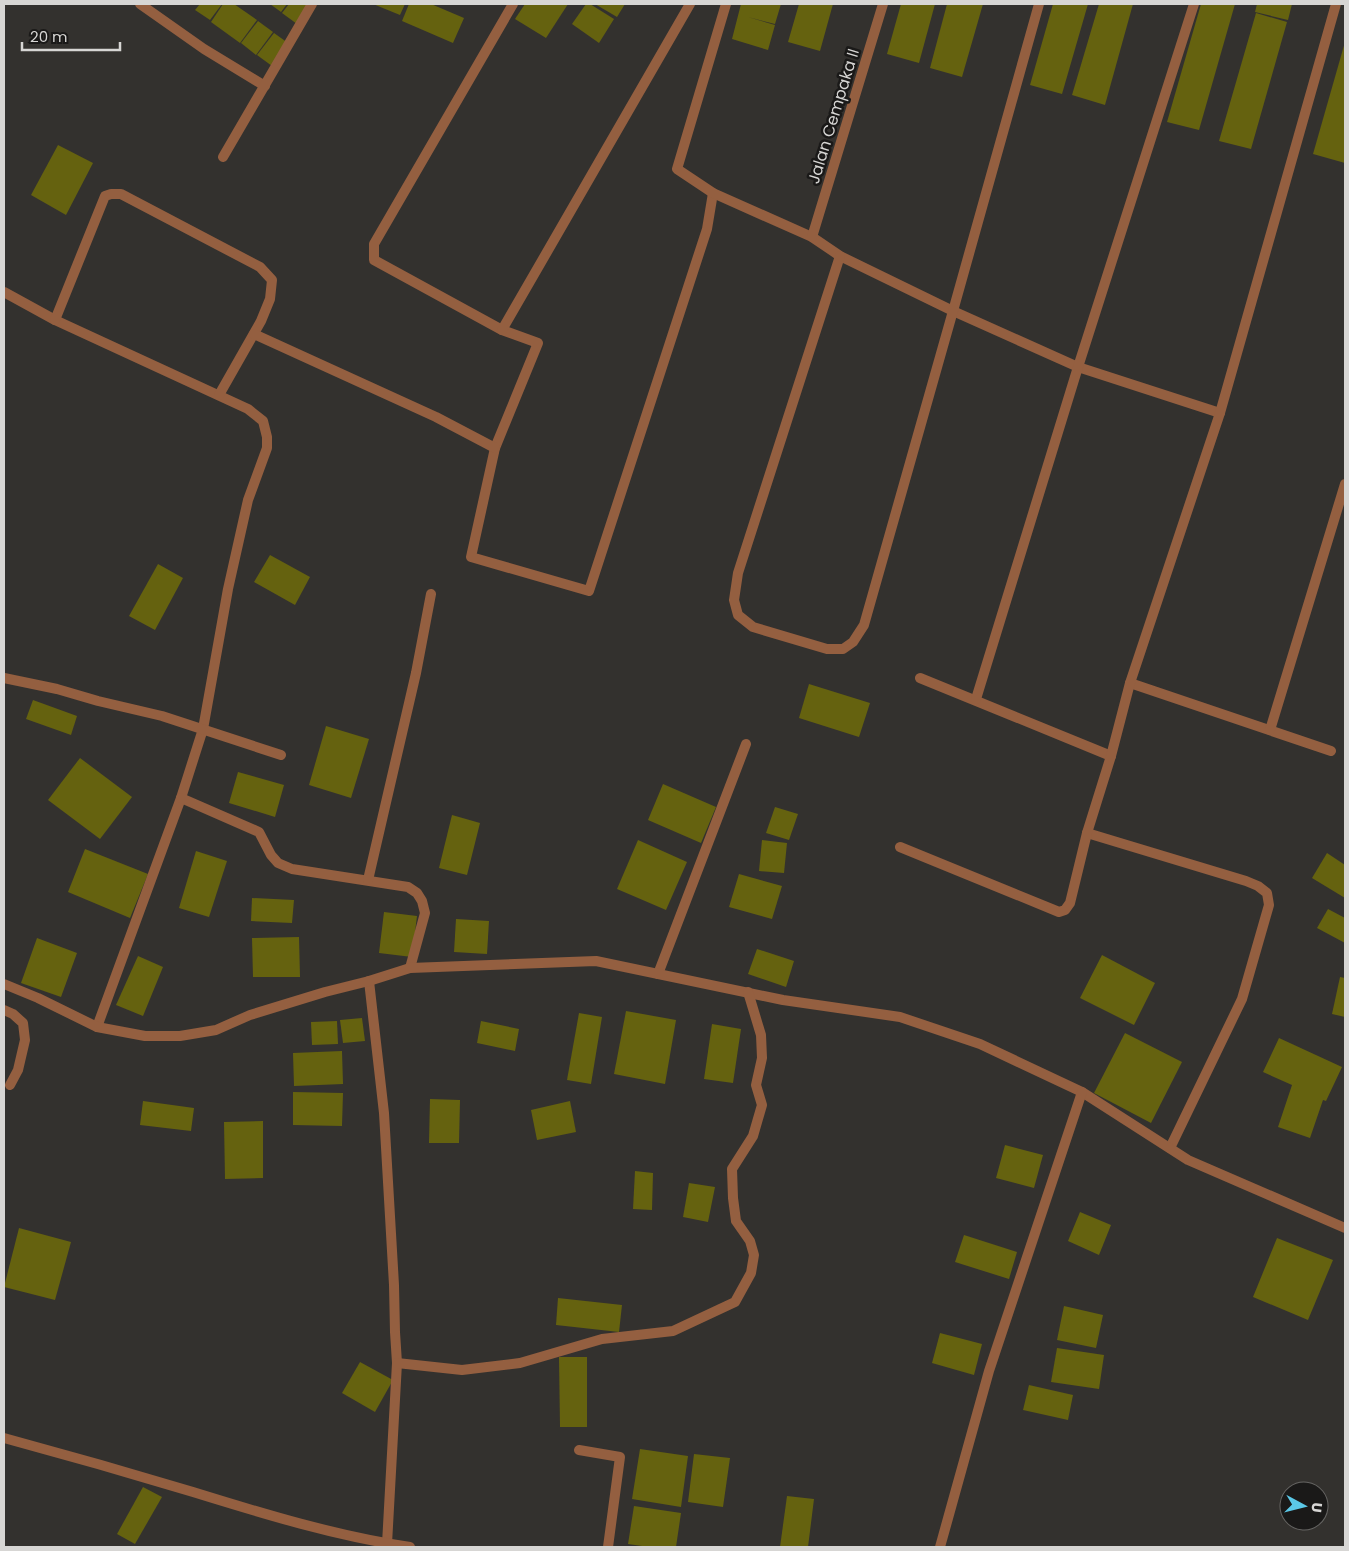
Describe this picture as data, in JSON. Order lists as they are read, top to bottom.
{
  "streets": {
    "street": ["Jalan Cempaka II"]
  },
  "scale_bar": "20 m",
  "north": "right"
}
